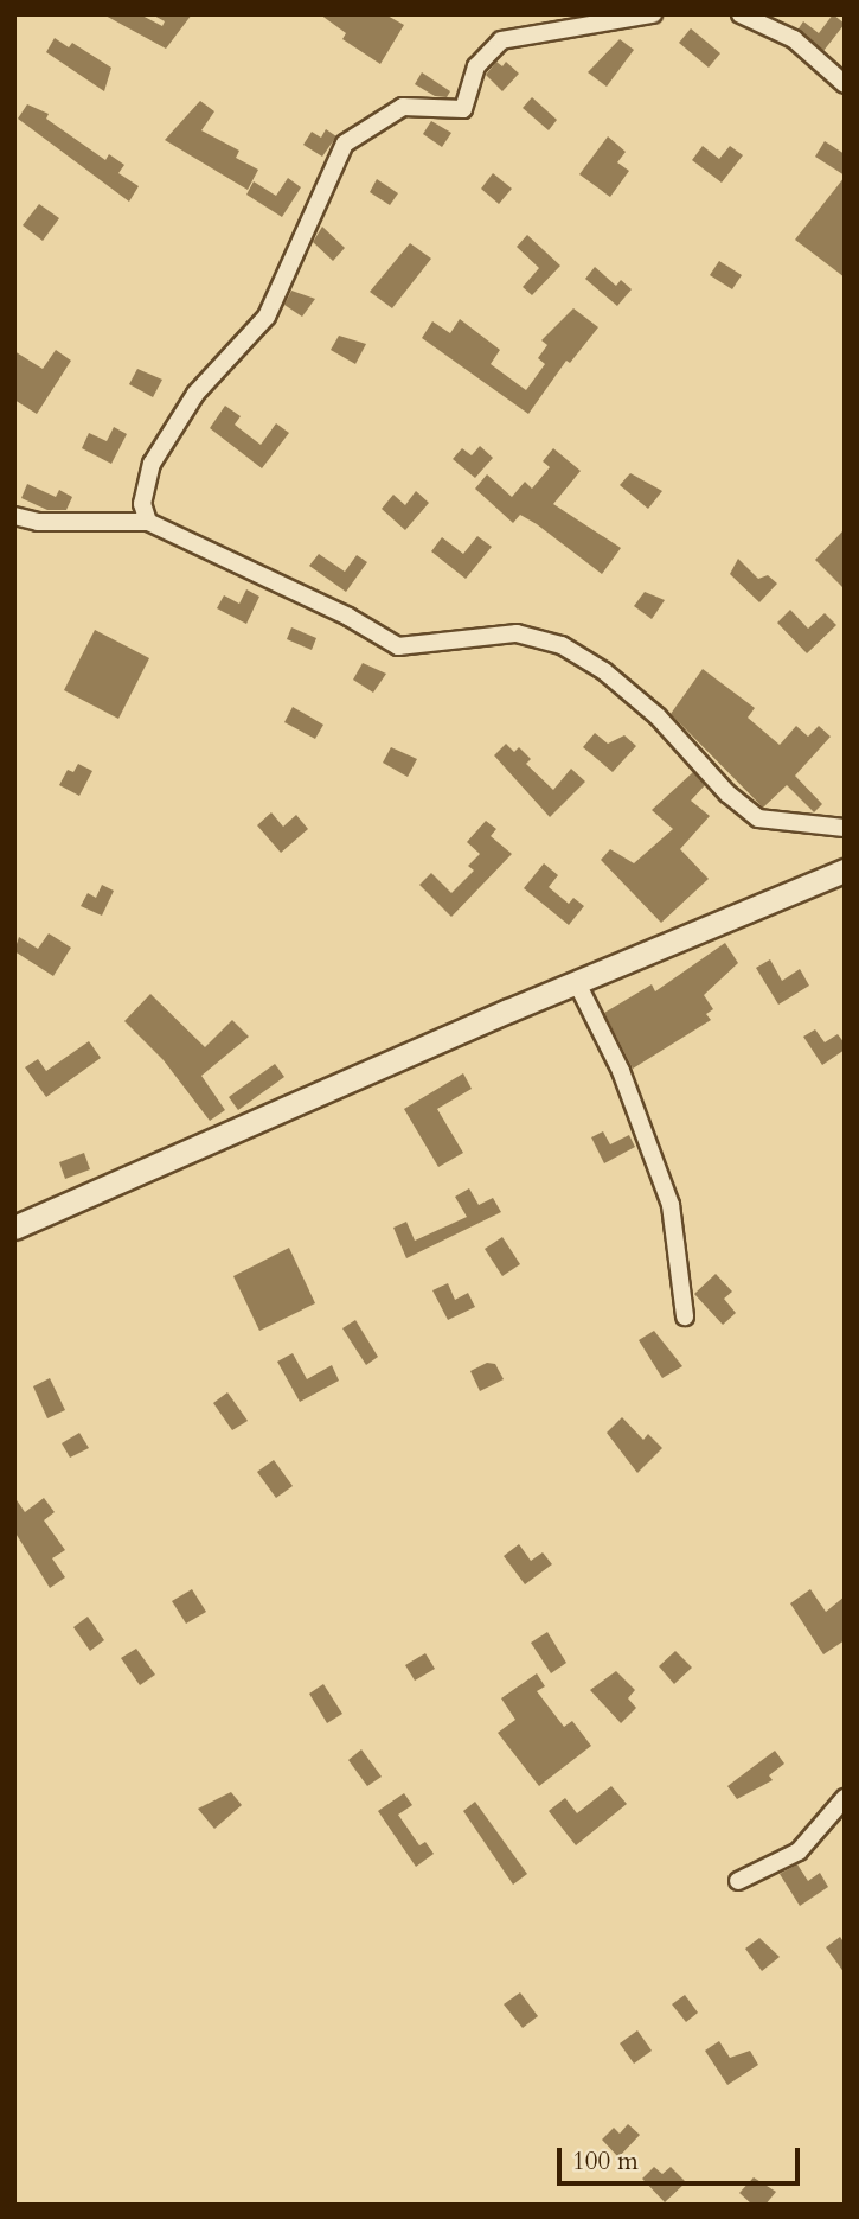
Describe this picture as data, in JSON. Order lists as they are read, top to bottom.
{
  "scale_bar": "100 m"
}
